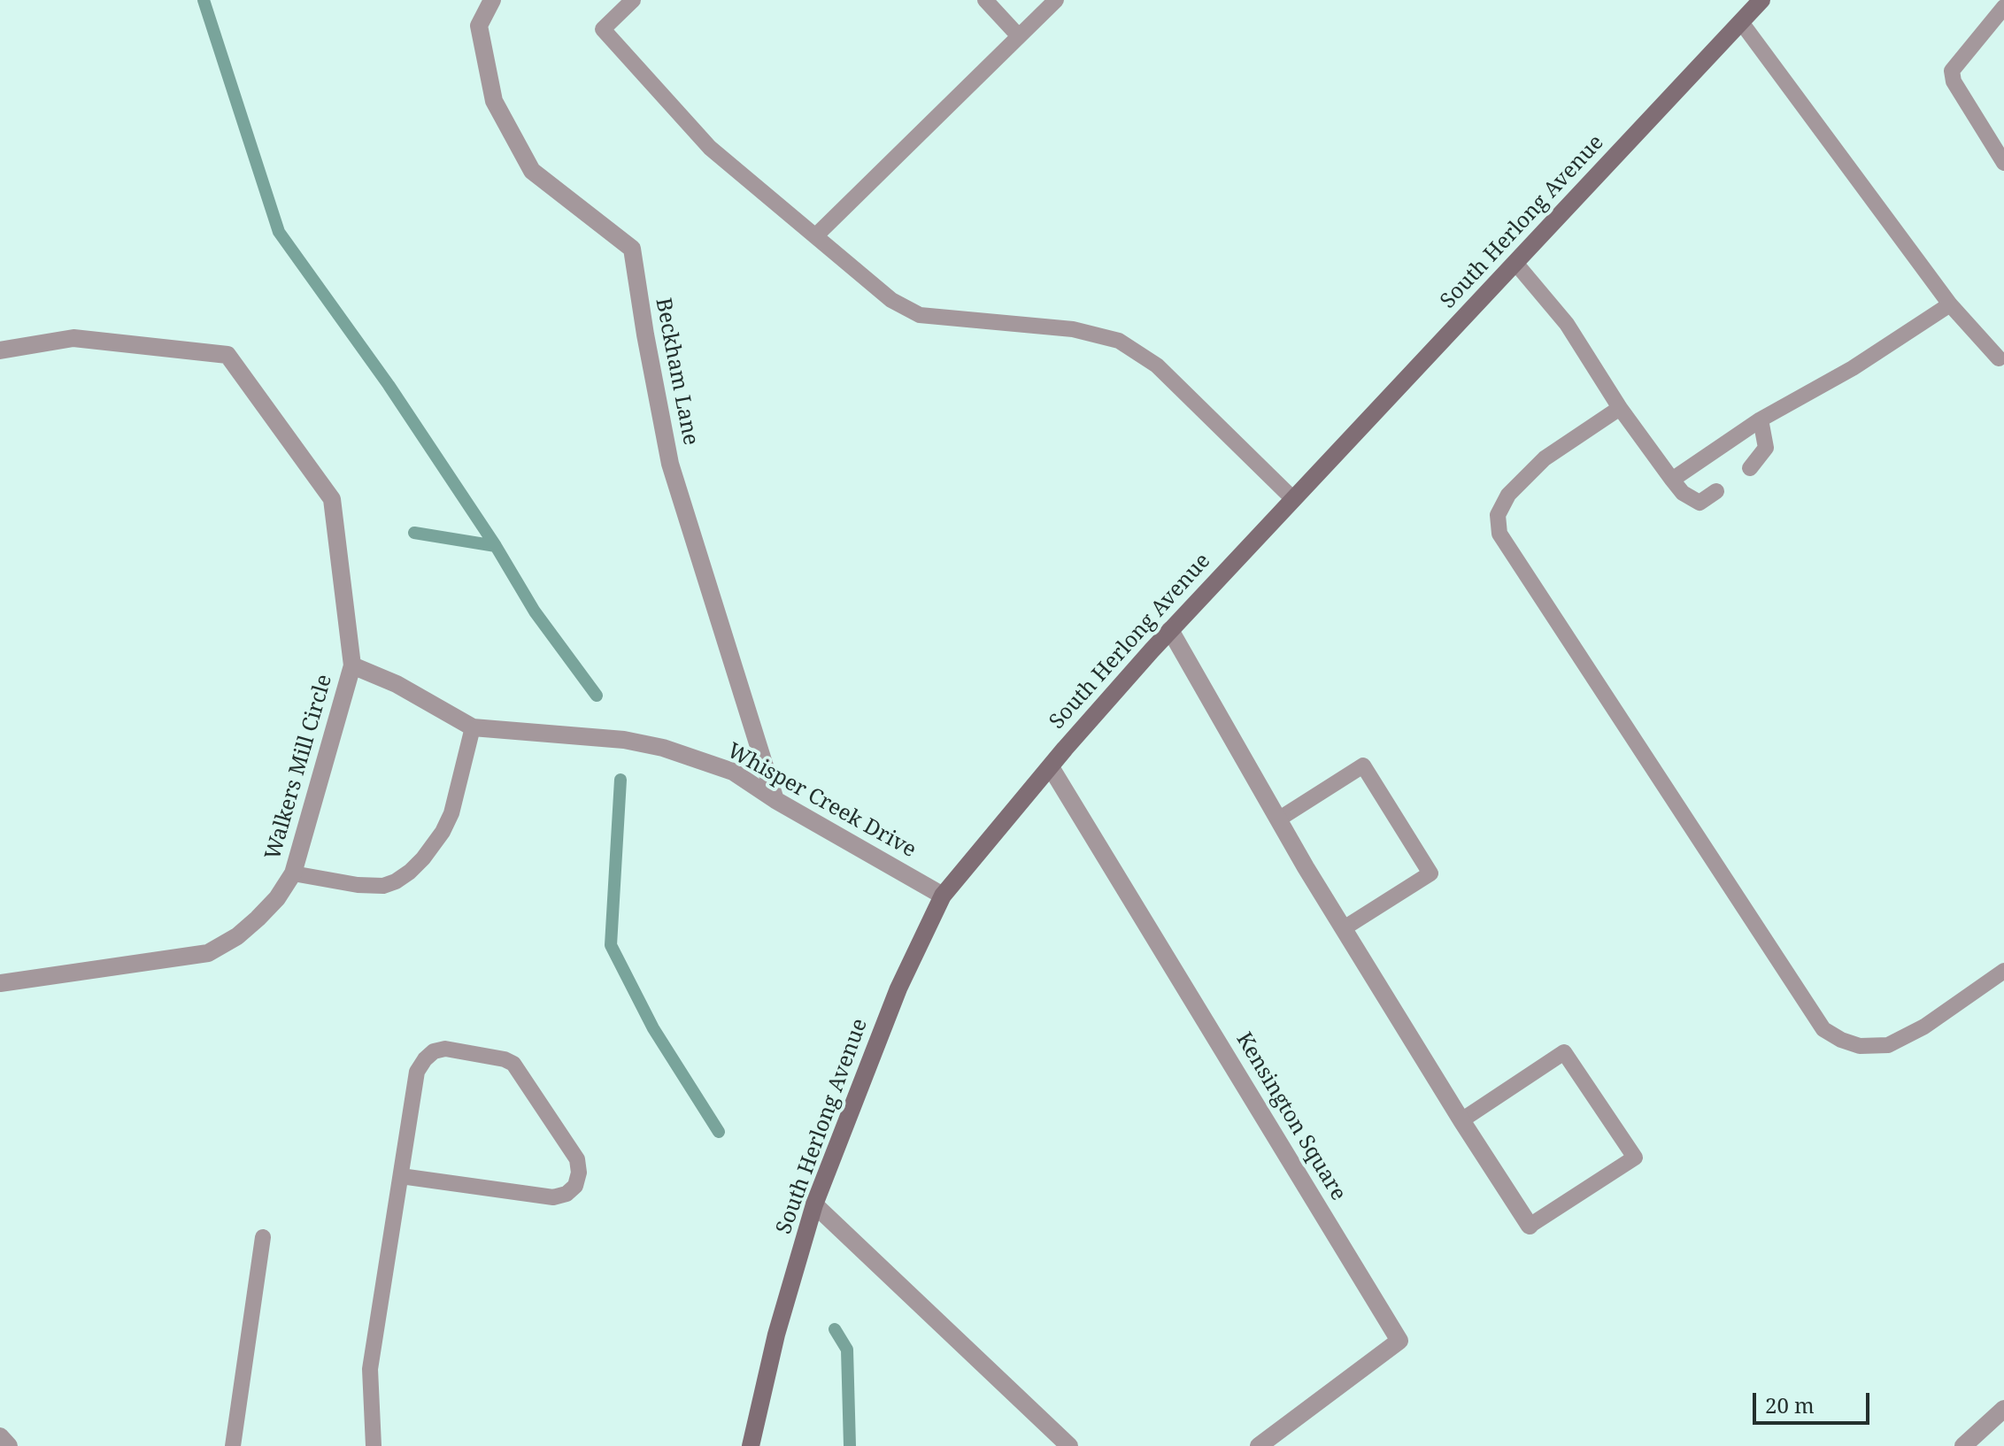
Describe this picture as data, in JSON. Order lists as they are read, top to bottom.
{
  "streets": {
    "street": [
      "South Herlong Avenue",
      "Beckham Lane",
      "Walkers Mill Circle",
      "Whisper Creek Drive",
      "Kensington Square"
    ]
  },
  "crossings": [
    ["South Herlong Avenue", "Whisper Creek Drive"],
    ["South Herlong Avenue", "Kensington Square"],
    ["Beckham Lane", "Whisper Creek Drive"],
    ["Walkers Mill Circle", "Whisper Creek Drive"]
  ],
  "scale_bar": "20 m"
}
